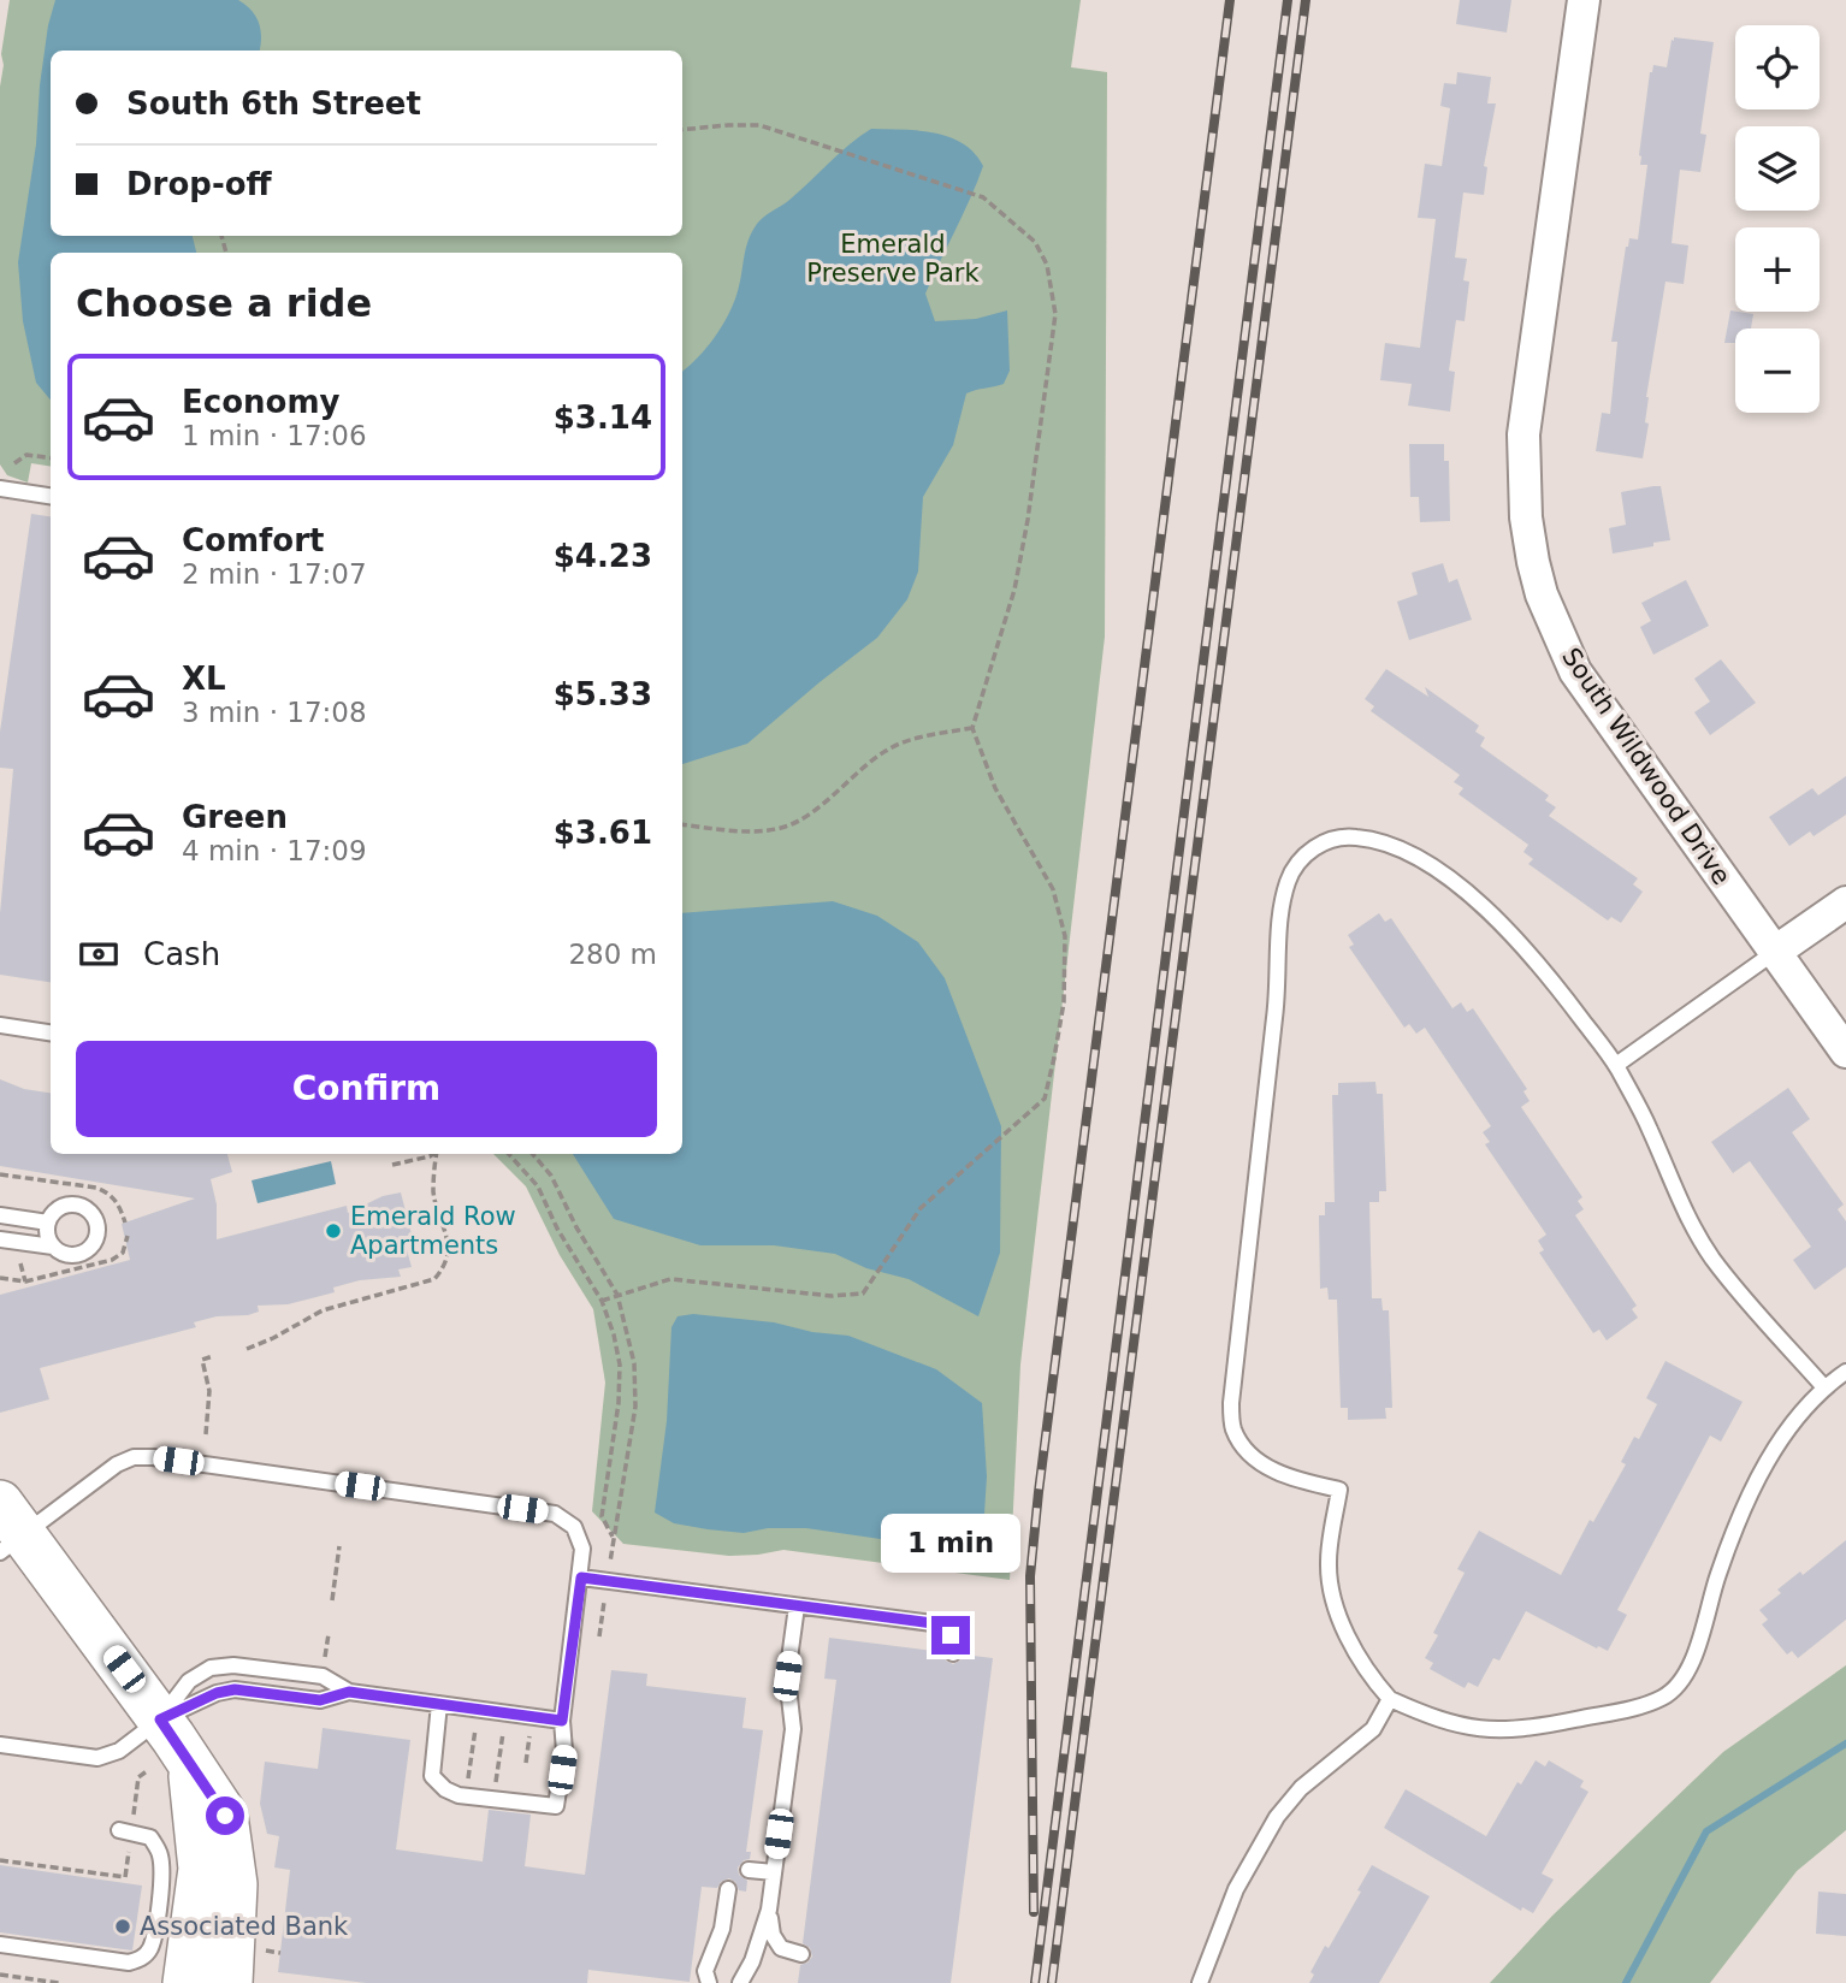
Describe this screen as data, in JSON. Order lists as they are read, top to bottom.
{
  "streets": {
    "street": ["South Wildwood Drive"]
  },
  "parks": ["Emerald Preserve Park"],
  "places": ["Emerald Row Apartments", "Associated Bank"],
  "page": {
    "map_buttons": ["+", "−"],
    "banner": ["South 6th Street", "Drop-off"],
    "heading": "Choose a ride",
    "list": [
      {
        "name": "Economy",
        "note": "1 min · 17:06",
        "value": "$3.14"
      },
      {
        "name": "Comfort",
        "note": "2 min · 17:07",
        "value": "$4.23"
      },
      {
        "name": "XL",
        "note": "3 min · 17:08",
        "value": "$5.33"
      },
      {
        "name": "Green",
        "note": "4 min · 17:09",
        "value": "$3.61"
      }
    ],
    "pay": ["Cash", "280 m"],
    "buttons": "Confirm",
    "bubble": "1 min"
  }
}
